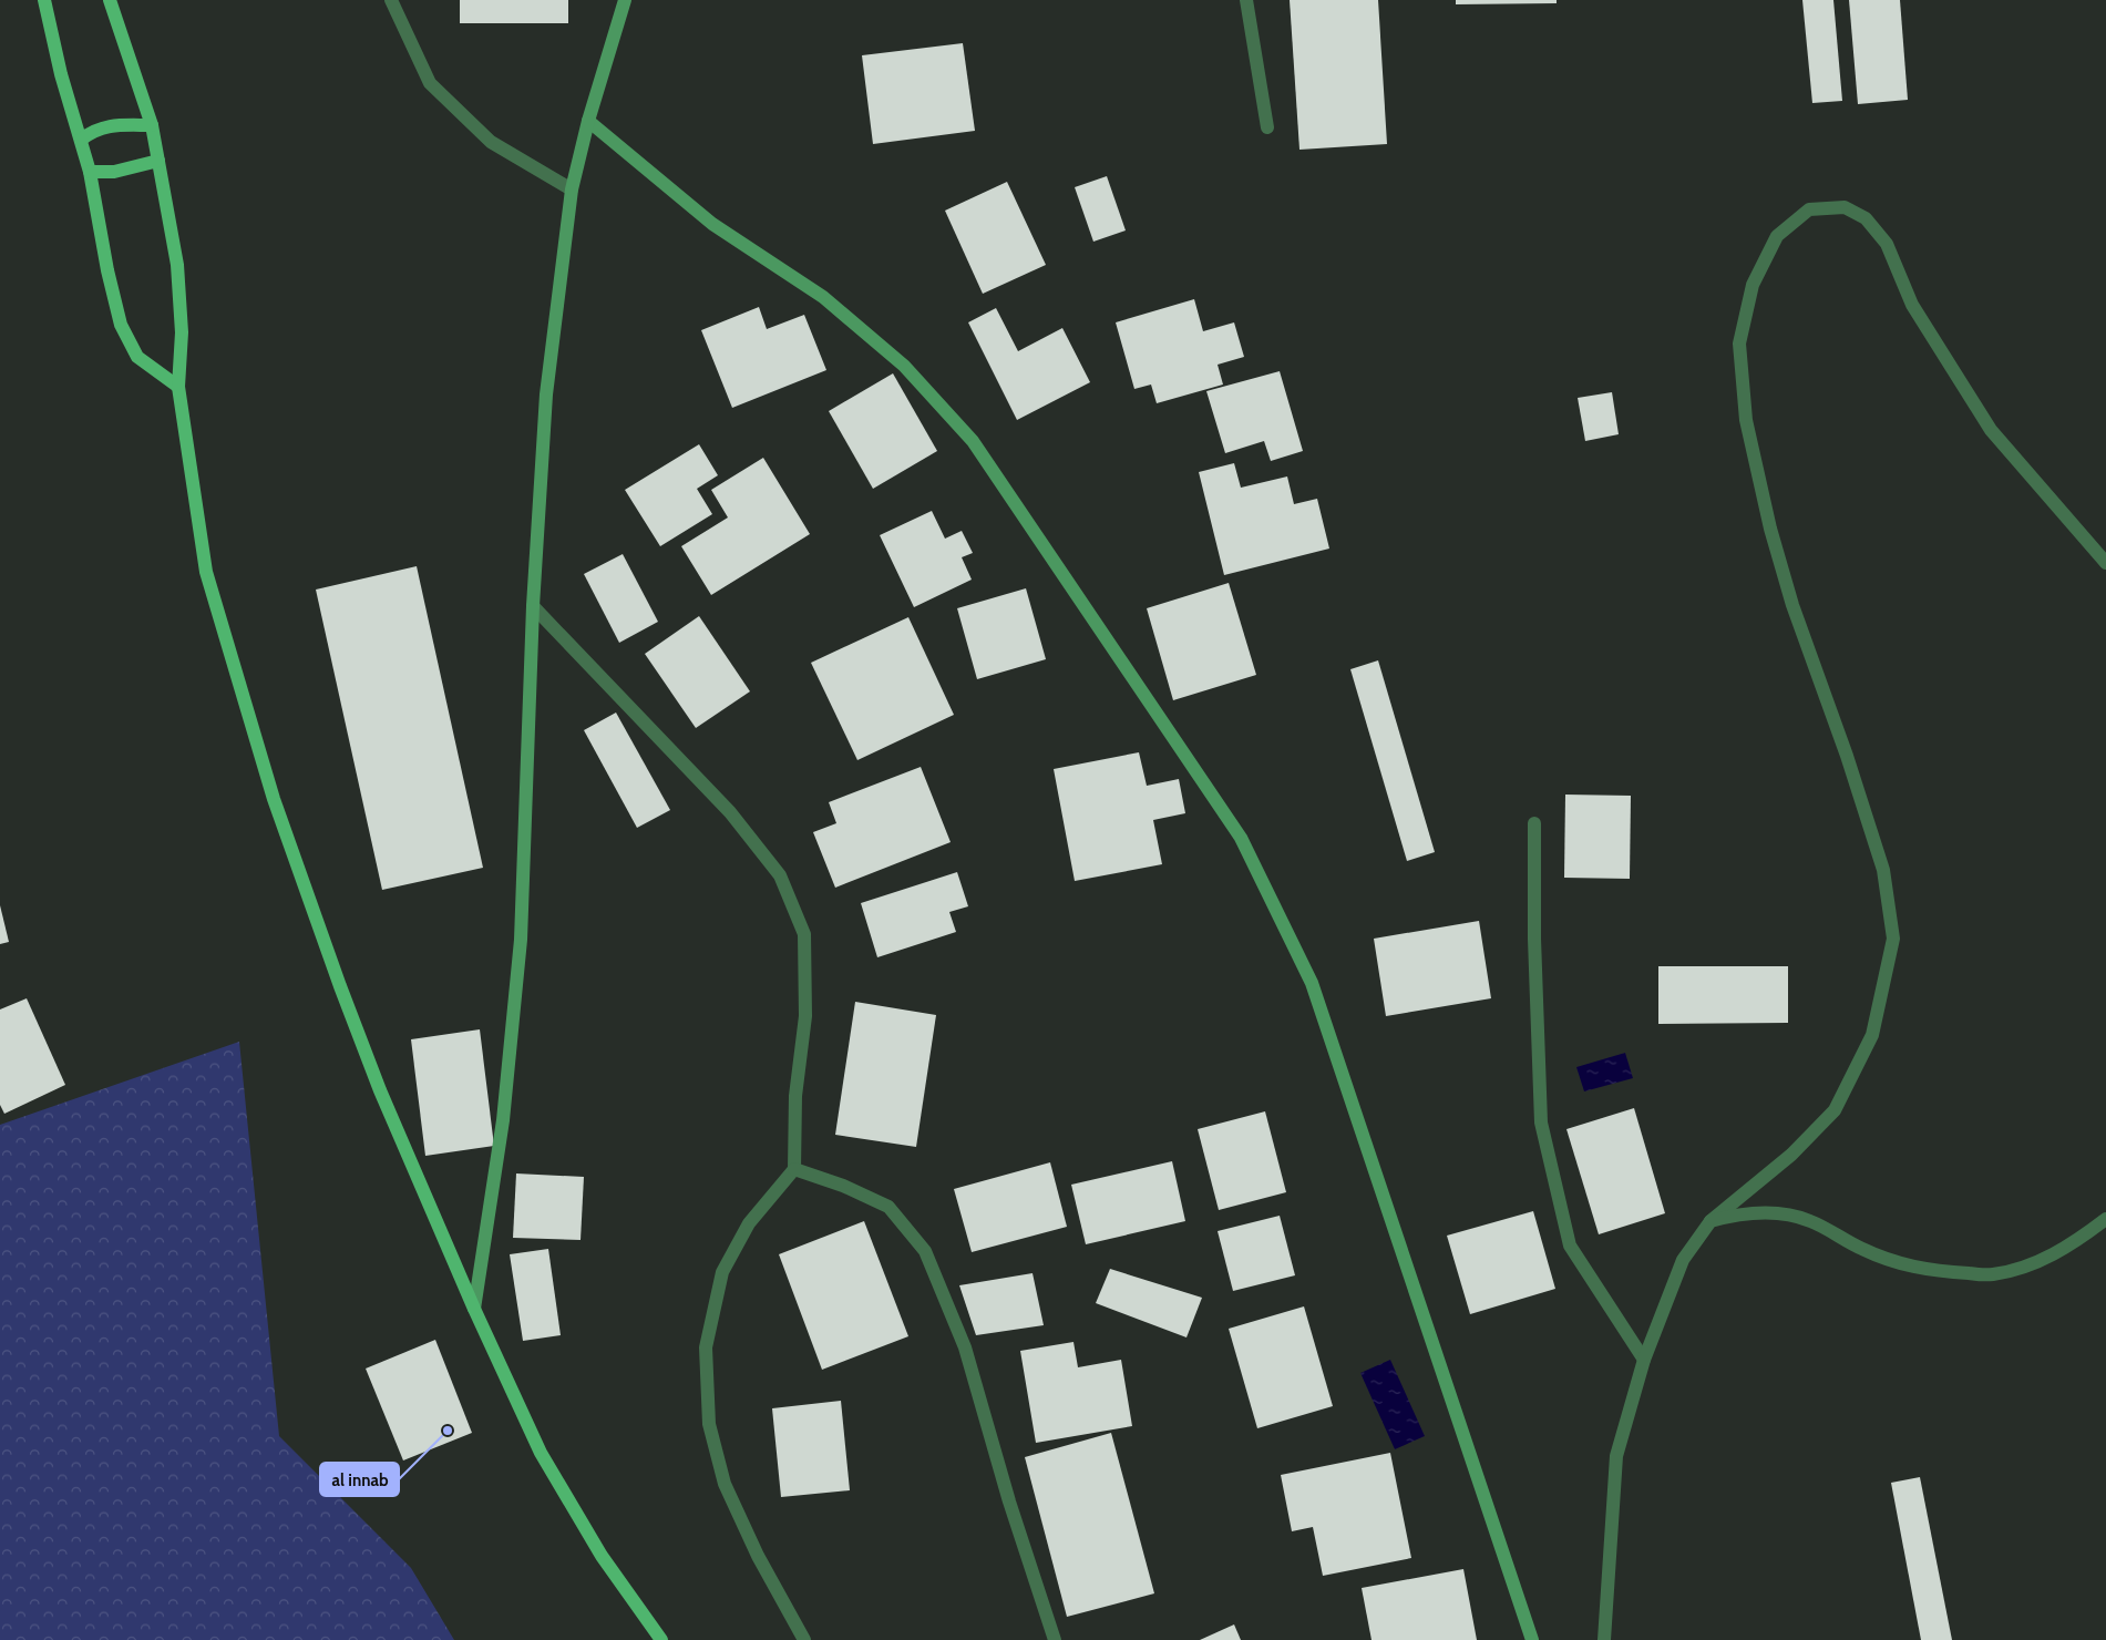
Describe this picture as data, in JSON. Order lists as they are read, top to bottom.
{
  "places": ["al innab"]
}
